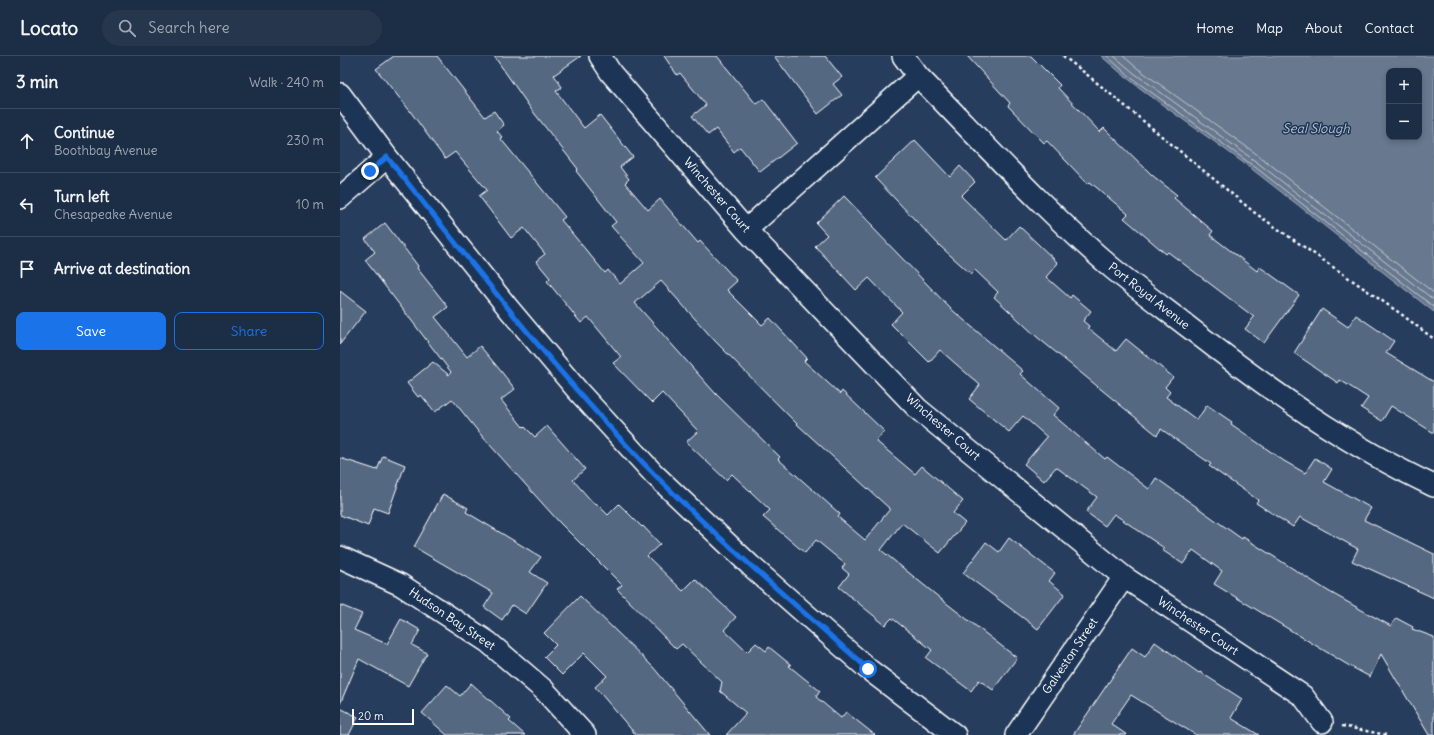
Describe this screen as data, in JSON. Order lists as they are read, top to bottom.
{
  "streets": {
    "street": [
      "Winchester Court",
      "Port Royal Avenue",
      "Hudson Bay Street",
      "Galveston Street"
    ]
  },
  "crossings": [
    ["Winchester Court", "Galveston Street"]
  ],
  "water": ["Seal Slough"],
  "scale_bar": "20 m",
  "page": {
    "header": "Locato",
    "search": "Search here",
    "nav": [
      "Home",
      "Map",
      "About",
      "Contact"
    ],
    "heading": ["3 min", "Walk · 240 m"],
    "map_buttons": ["+", "−"],
    "list": [
      ["Continue", "Boothbay Avenue", "230 m"],
      ["Turn left", "Chesapeake Avenue", "10 m"],
      "Arrive at destination"
    ],
    "buttons": ["Save", "Share"],
    "scale": "20 m"
  }
}
